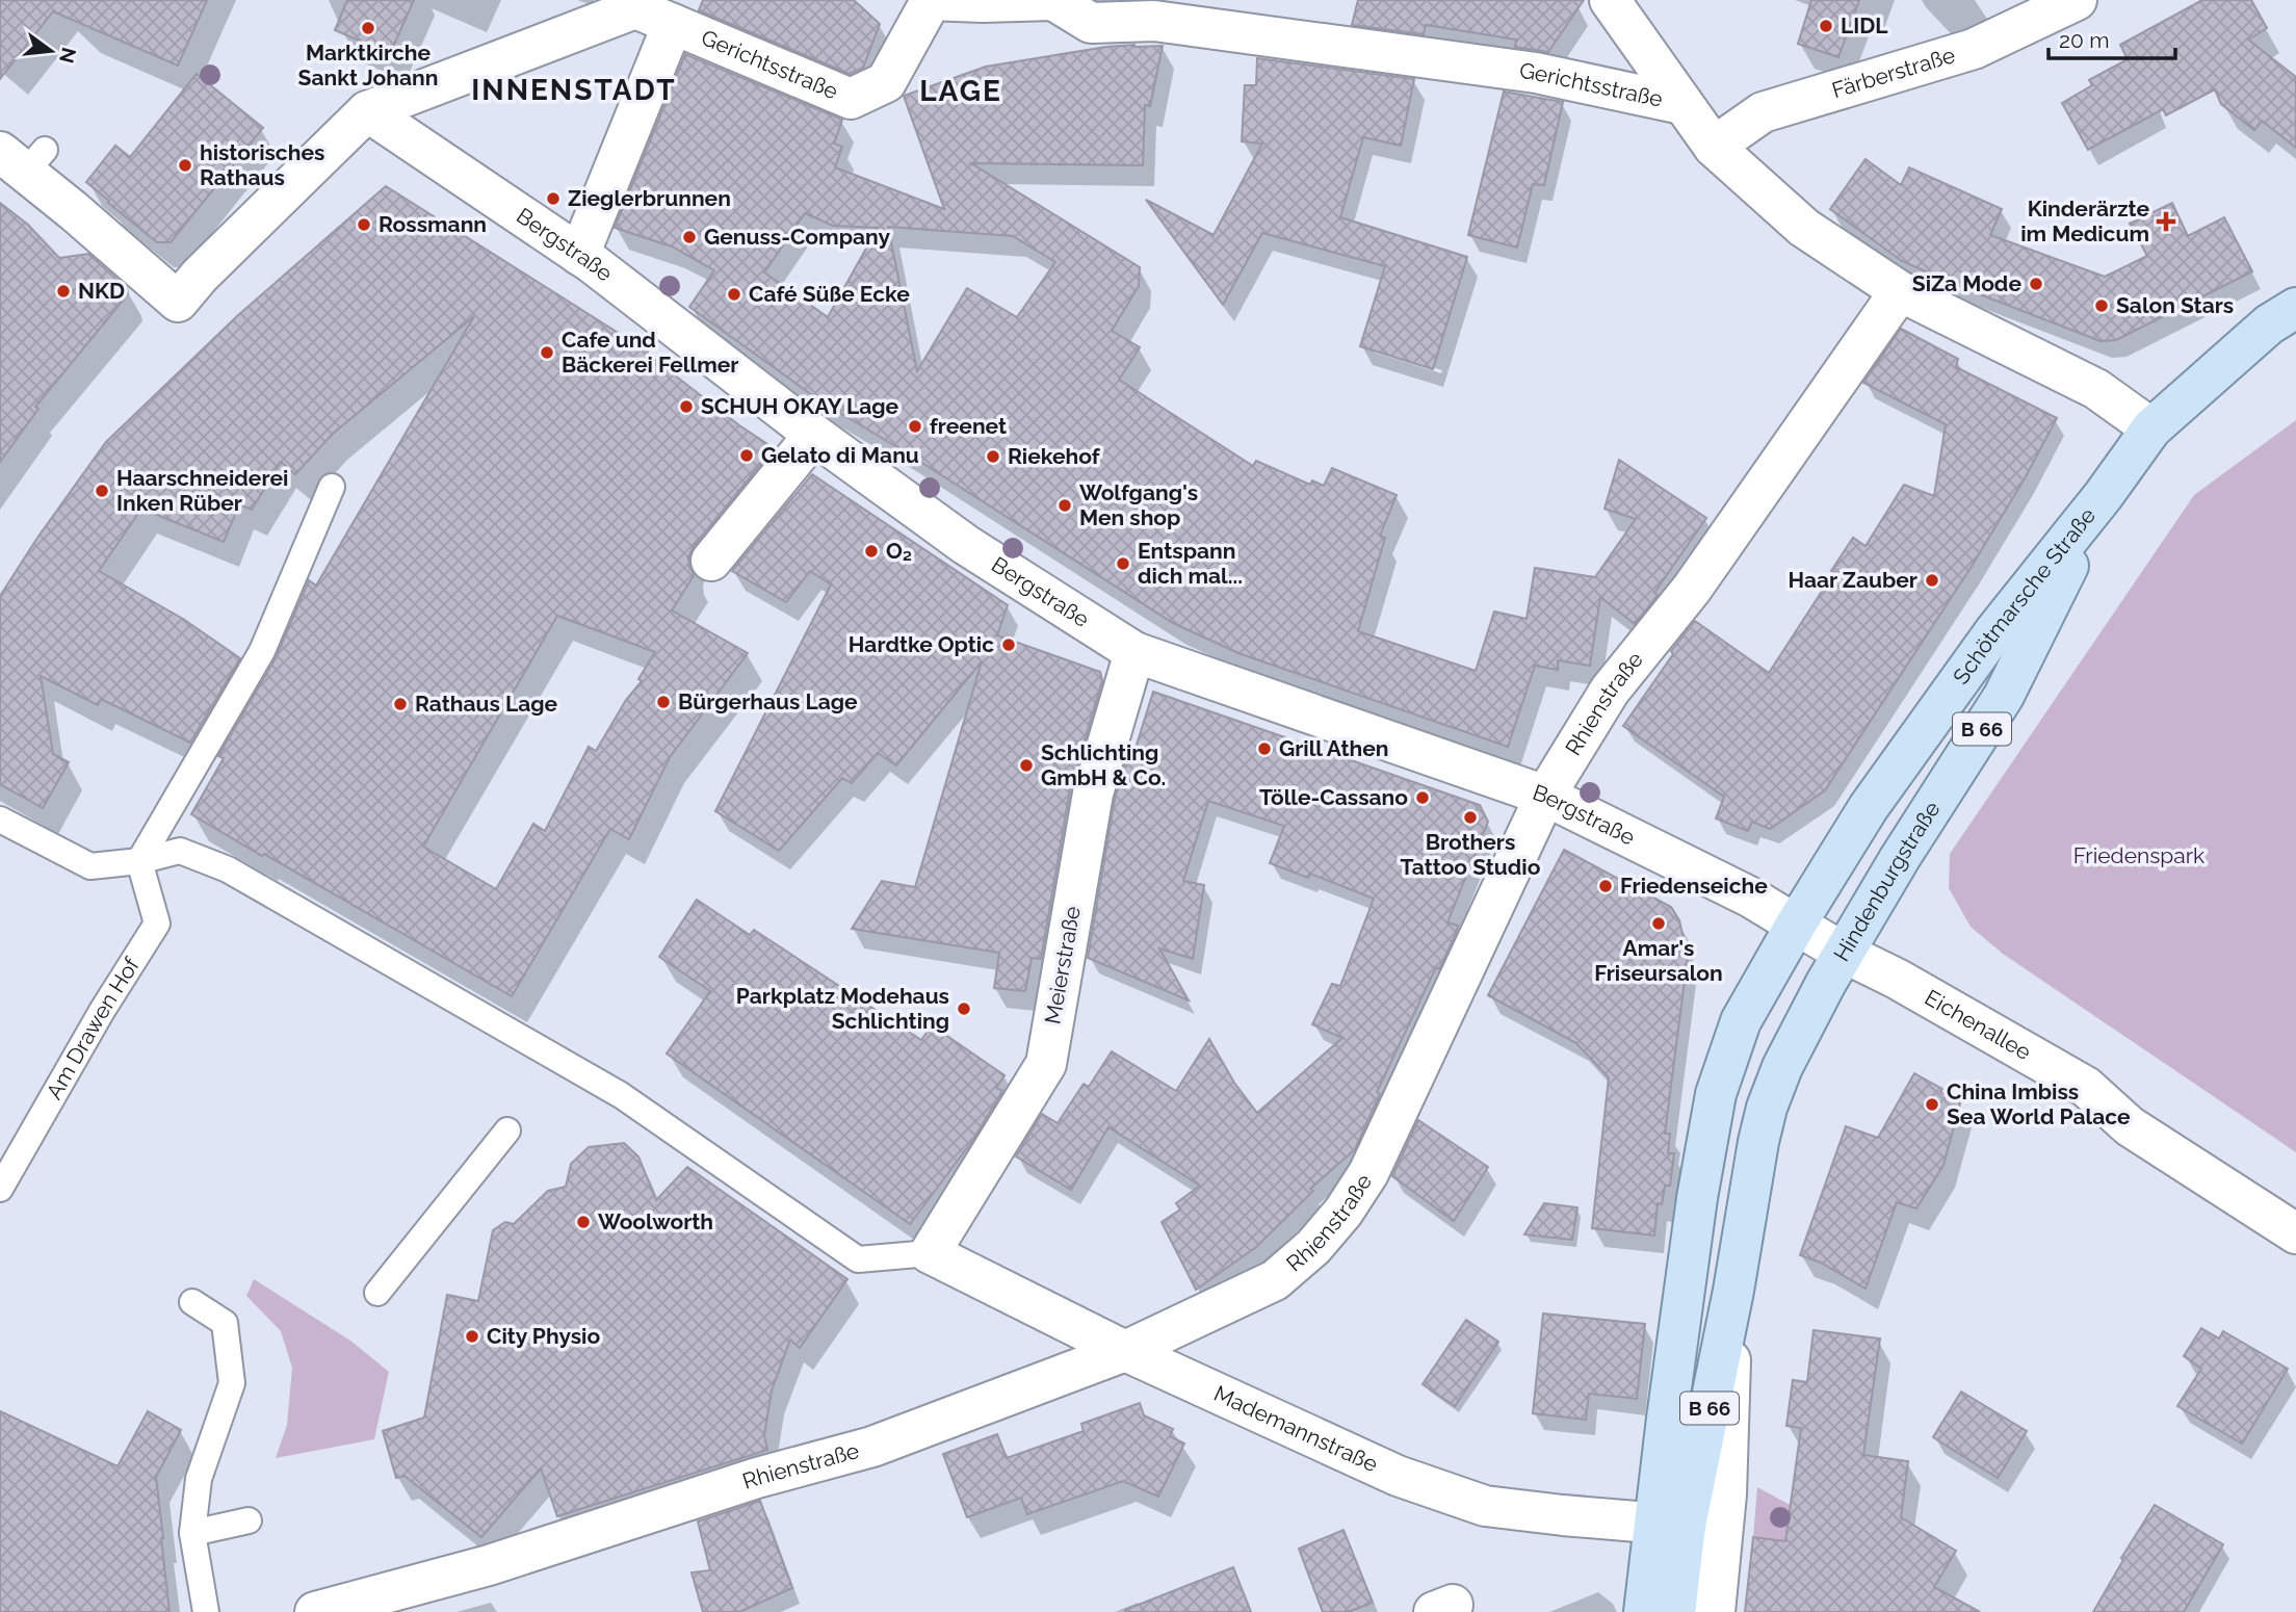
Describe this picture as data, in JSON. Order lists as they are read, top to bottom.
{
  "streets": {
    "main road": ["Schötmarsche Straße", "B 66", "Hindenburgstraße"],
    "street": [
      "Gerichtsstraße",
      "Färberstraße",
      "Bergstraße",
      "Rhienstraße",
      "Meierstraße",
      "Eichenallee",
      "Mademannstraße"
    ],
    "lane": ["Am Drawen Hof"]
  },
  "crossings": [
    ["Gerichtsstraße", "Färberstraße"],
    ["Gerichtsstraße", "Schötmarsche Straße"],
    ["Gerichtsstraße", "Rhienstraße"],
    ["Bergstraße", "Schötmarsche Straße"],
    ["Bergstraße", "Rhienstraße"],
    ["Bergstraße", "Hindenburgstraße"],
    ["Bergstraße", "Meierstraße"],
    ["Bergstraße", "Eichenallee"],
    ["Schötmarsche Straße", "Hindenburgstraße"],
    ["Schötmarsche Straße", "Eichenallee"],
    ["Rhienstraße", "Mademannstraße"],
    ["Hindenburgstraße", "Eichenallee"],
    ["Hindenburgstraße", "Mademannstraße"],
    ["Meierstraße", "Mademannstraße"]
  ],
  "districts": ["INNENSTADT", "LAGE"],
  "parks": ["Friedenspark"],
  "places": {
    "other": [
      "LIDL",
      "Marktkirche Sankt Johann",
      "historisches Rathaus",
      "Zieglerbrunnen",
      "Rossmann",
      "Genuss-Company",
      "SiZa Mode",
      "NKD",
      "Café Süße Ecke",
      "Salon Stars",
      "Cafe und Bäckerei Fellmer",
      "SCHUH OKAY Lage",
      "freenet",
      "Gelato di Manu",
      "Riekehof",
      "Haarschneiderei Inken Rüber",
      "Wolfgang's Men shop",
      "O₂",
      "Entspann dich mal...",
      "Haar Zauber",
      "Hardtke Optic",
      "Bürgerhaus Lage",
      "Rathaus Lage",
      "Grill Athen",
      "Schlichting GmbH & Co.",
      "Tölle-Cassano",
      "Brothers Tattoo Studio",
      "Friedenseiche",
      "Amar's Friseursalon",
      "Parkplatz Modehaus Schlichting",
      "China Imbiss Sea World Palace",
      "Woolworth",
      "City Physio"
    ],
    "health": ["Kinderärzte im Medicum"]
  },
  "scale_bar": "20 m",
  "north": "right"
}
